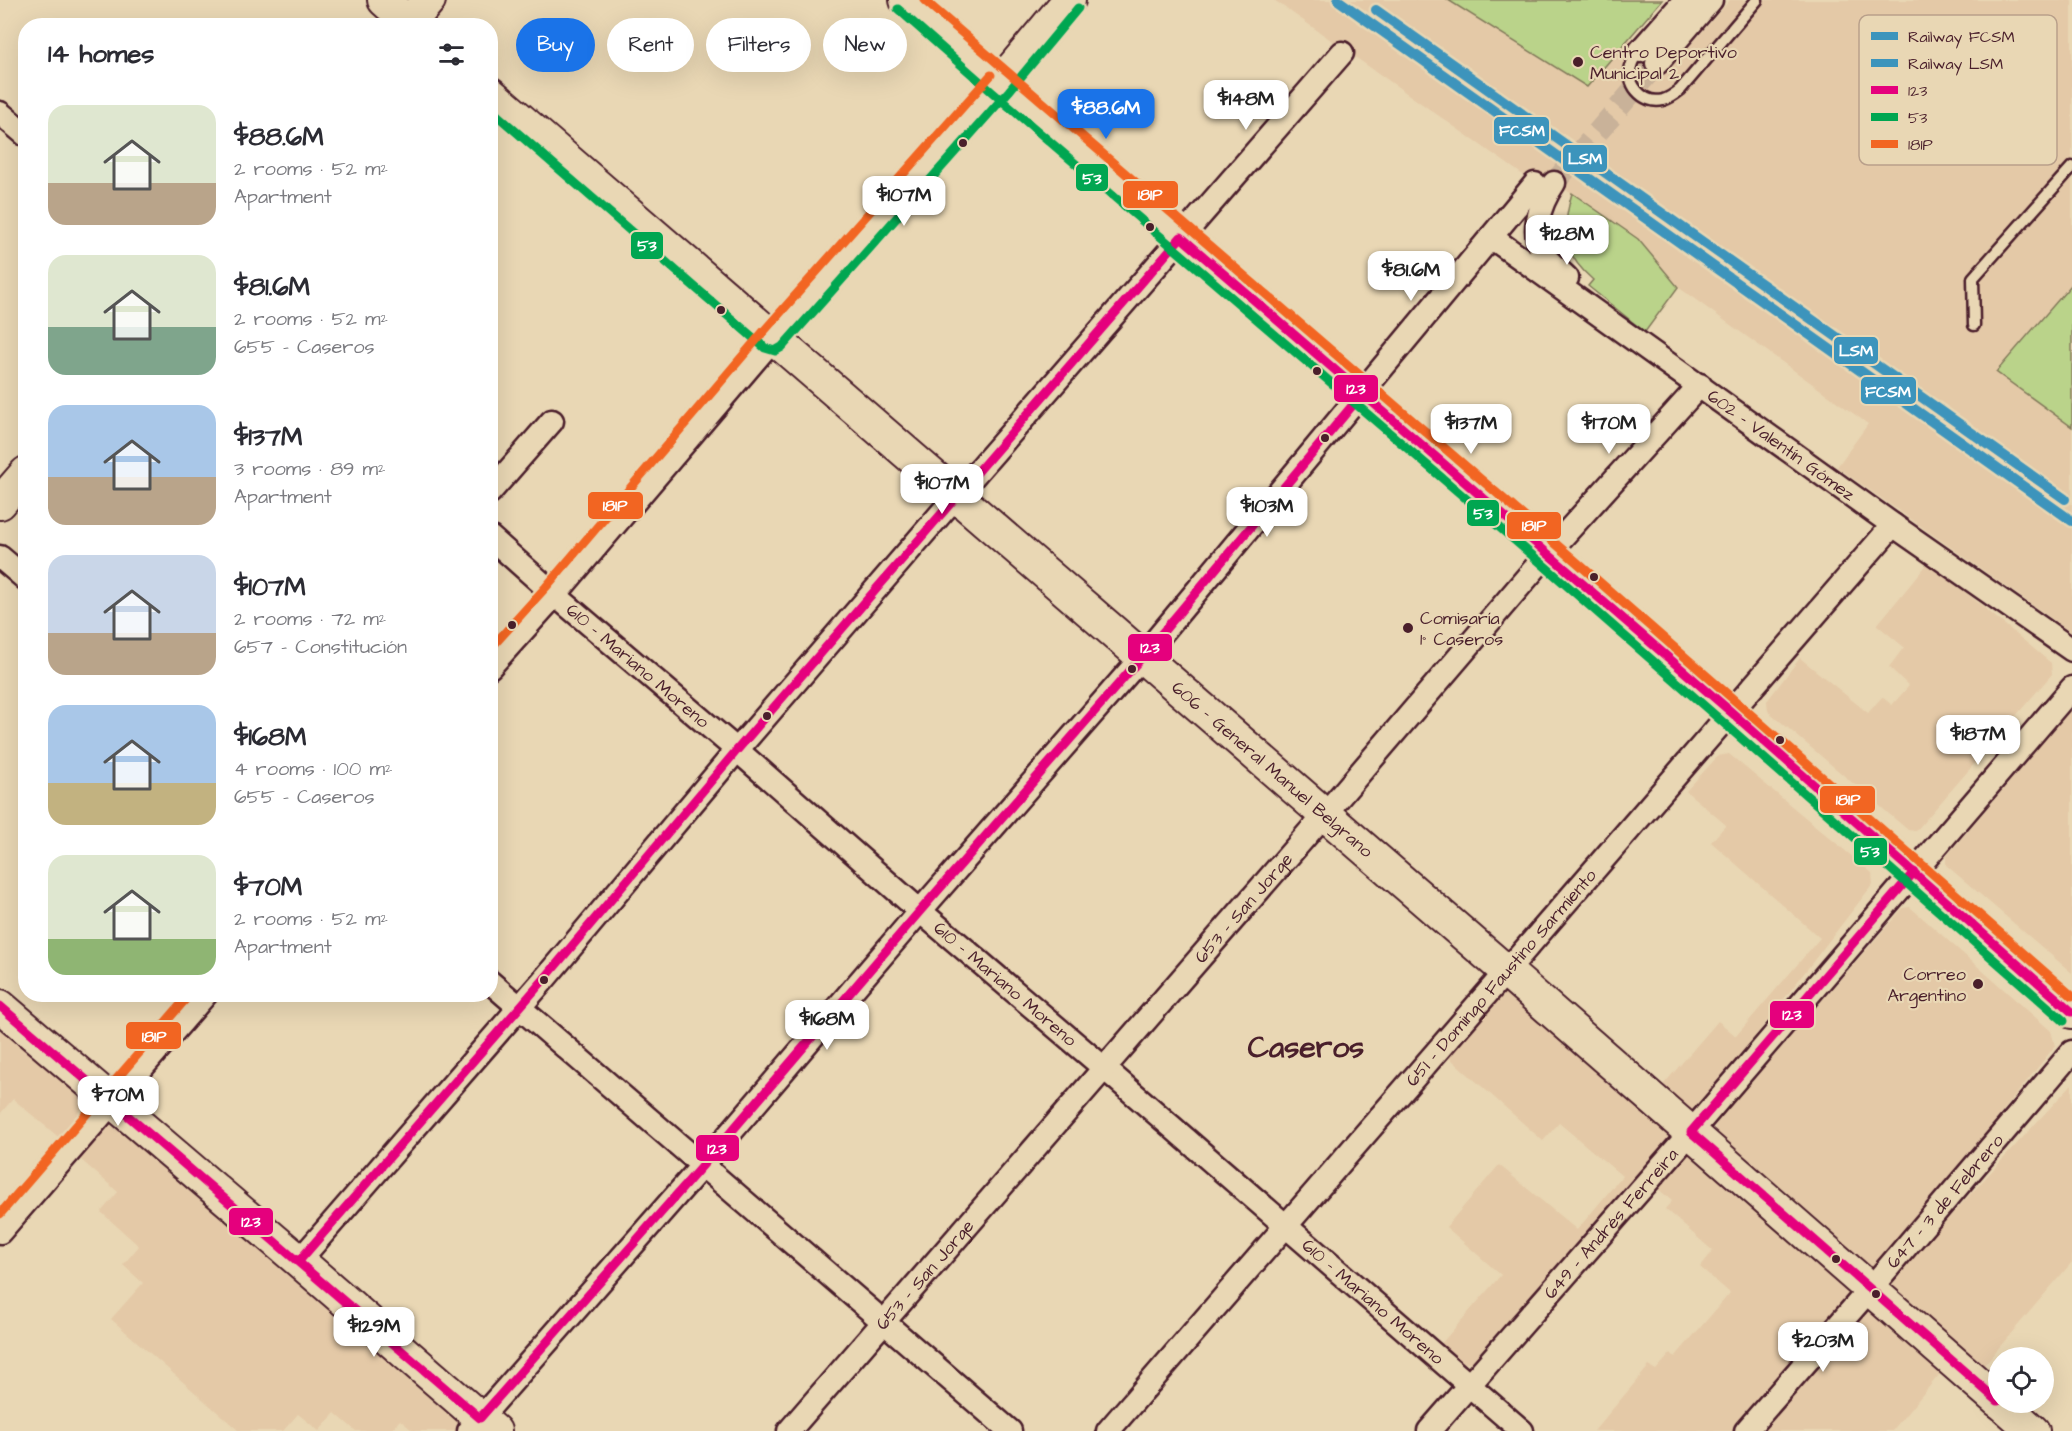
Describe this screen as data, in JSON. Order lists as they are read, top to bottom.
{
  "streets": {
    "street": [
      "602 - Valentín Gómez",
      "610 - Mariano Moreno",
      "606 - General Manuel Belgrano",
      "653 - San Jorge",
      "651 - Domingo Faustino Sarmiento",
      "647 - 3 de Febrero",
      "649 - Andrés Ferreira"
    ]
  },
  "crossings": [
    ["602 - Valentín Gómez", "653 - San Jorge"],
    ["602 - Valentín Gómez", "651 - Domingo Faustino Sarmiento"],
    ["610 - Mariano Moreno", "653 - San Jorge"],
    ["610 - Mariano Moreno", "651 - Domingo Faustino Sarmiento"],
    ["610 - Mariano Moreno", "649 - Andrés Ferreira"],
    ["606 - General Manuel Belgrano", "653 - San Jorge"],
    ["606 - General Manuel Belgrano", "651 - Domingo Faustino Sarmiento"],
    ["606 - General Manuel Belgrano", "647 - 3 de Febrero"],
    ["606 - General Manuel Belgrano", "649 - Andrés Ferreira"]
  ],
  "districts": ["Caseros"],
  "places": ["Centro Deportivo Municipal 2", "Comisaría 1° Caseros", "Correo Argentino"],
  "lines": [
    "rail line FCSM",
    "transit line 181P",
    "transit line 53",
    "rail line LSM",
    "transit line 123"
  ],
  "legend": [
    "Railway FCSM",
    "Railway LSM",
    "123",
    "53",
    "181P"
  ],
  "page": {
    "chip": [
      "Buy",
      "Rent",
      "Filters",
      "New"
    ],
    "heading": "14 homes",
    "price": [
      "$148M",
      "$88.6M",
      "$107M",
      "$128M",
      "$81.6M",
      "$137M",
      "$170M",
      "$107M",
      "$103M",
      "$187M",
      "$168M",
      "$70M",
      "$129M",
      "$203M"
    ],
    "list": [
      {
        "name": "$88.6M",
        "note": "2 rooms · 52 m² · Apartment"
      },
      {
        "name": "$81.6M",
        "note": "2 rooms · 52 m² · 655 - Caseros"
      },
      {
        "name": "$137M",
        "note": "3 rooms · 89 m² · Apartment"
      },
      {
        "name": "$107M",
        "note": "2 rooms · 72 m² · 657 - Constitución"
      },
      {
        "name": "$168M",
        "note": "4 rooms · 100 m² · 655 - Caseros"
      },
      {
        "name": "$70M",
        "note": "2 rooms · 52 m² · Apartment"
      }
    ]
  }
}
